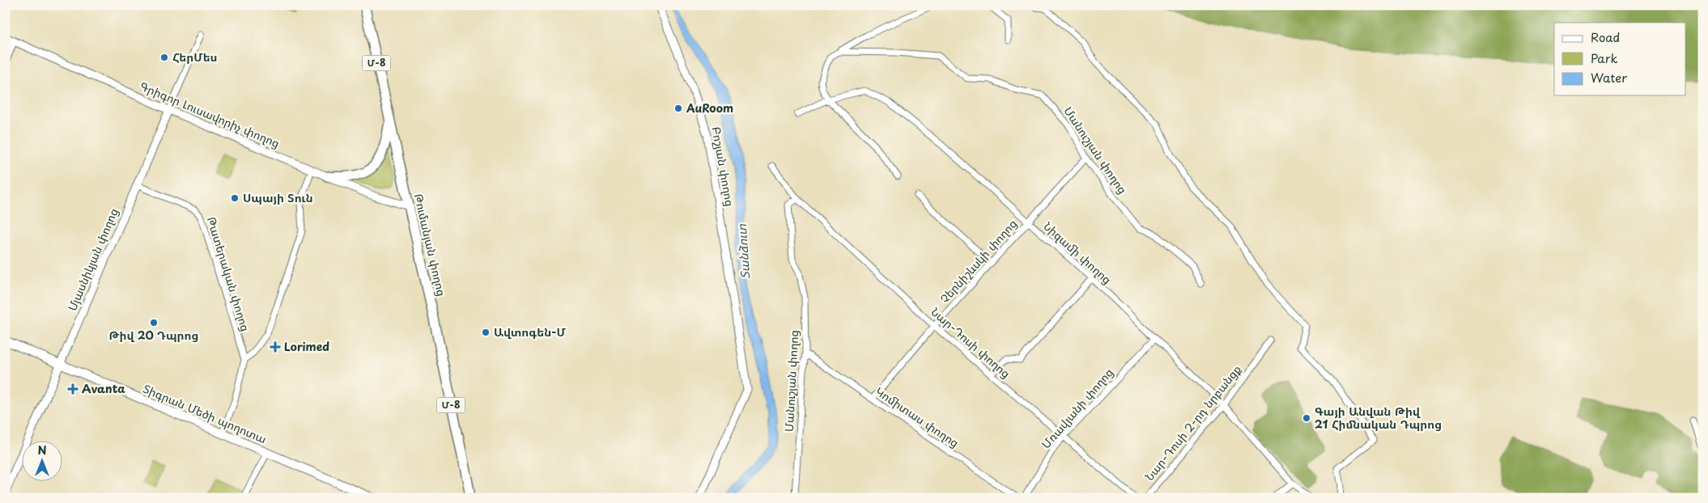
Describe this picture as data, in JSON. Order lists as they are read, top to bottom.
{
  "streets": {
    "highway": ["Մ-8", "Թումանյան փողոց"],
    "main road": ["Տիգրան Մեծի պողոտա"],
    "street": [
      "Գրիգոր Լուսավորիչ փողոց",
      "Մանուշյան փողոց",
      "Բոշյան փողոց",
      "Նիզամի փողոց",
      "Մյասնիկյան փողոց",
      "Չերնիշևսկի փողոց",
      "Թատերական փողոց",
      "Նար-Դոսի փողոց",
      "Մռավյանի փողոց",
      "Կոմիտաս փողոց",
      "Նար-Դոսի 2-րդ նրբանցք"
    ]
  },
  "crossings": [
    ["Մ-8", "Թումանյան փողոց"],
    ["Գրիգոր Լուսավորիչ փողոց", "Թումանյան փողոց"],
    ["Գրիգոր Լուսավորիչ փողոց", "Մյասնիկյան փողոց"],
    ["Գրիգոր Լուսավորիչ փողոց", "Թատերական փողոց"],
    ["Մանուշյան փողոց", "Չերնիշևսկի փողոց"],
    ["Մանուշյան փողոց", "Նար-Դոսի փողոց"],
    ["Մանուշյան փողոց", "Կոմիտաս փողոց"],
    ["Նիզամի փողոց", "Չերնիշևսկի փողոց"],
    ["Նիզամի փողոց", "Մռավյանի փողոց"],
    ["Նիզամի փողոց", "Նար-Դոսի 2-րդ նրբանցք"],
    ["Մյասնիկյան փողոց", "Թատերական փողոց"],
    ["Մյասնիկյան փողոց", "Տիգրան Մեծի պողոտա"],
    ["Չերնիշևսկի փողոց", "Նար-Դոսի փողոց"],
    ["Չերնիշևսկի փողոց", "Կոմիտաս փողոց"],
    ["Նար-Դոսի փողոց", "Մռավյանի փողոց"]
  ],
  "water": ["Տանձուտ"],
  "places": {
    "other": [
      "ՀերՄես",
      "AuRoom",
      "Սպայի Տուն",
      "Թիվ 20 Դպրոց",
      "Ավտոգեն-Մ",
      "Գայի Անվան Թիվ 21 Հիմնական Դպրոց"
    ],
    "health": ["Lorimed", "Avanta"]
  },
  "legend": ["Road", "Park", "Water"],
  "north": "top"
}
